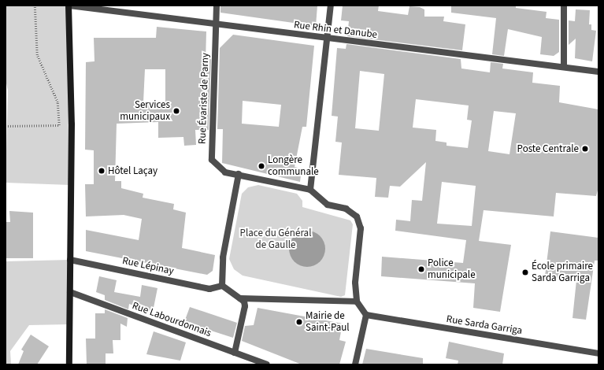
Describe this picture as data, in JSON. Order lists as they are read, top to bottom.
{
  "streets": {
    "street": [
      "Rue Rhin et Danube",
      "Rue Évariste de Parny",
      "Rue Lépinay",
      "Rue Labourdonnais",
      "Rue Sarda Garriga"
    ]
  },
  "crossings": [
    ["Rue Rhin et Danube", "Rue Évariste de Parny"]
  ],
  "parks": ["Place du Général de Gaulle"],
  "places": [
    "Services municipaux",
    "Poste Centrale",
    "Longère communale",
    "Hôtel Laçay",
    "Police municipale",
    "École primaire Sarda Garriga",
    "Mairie de Saint-Paul"
  ]
}
